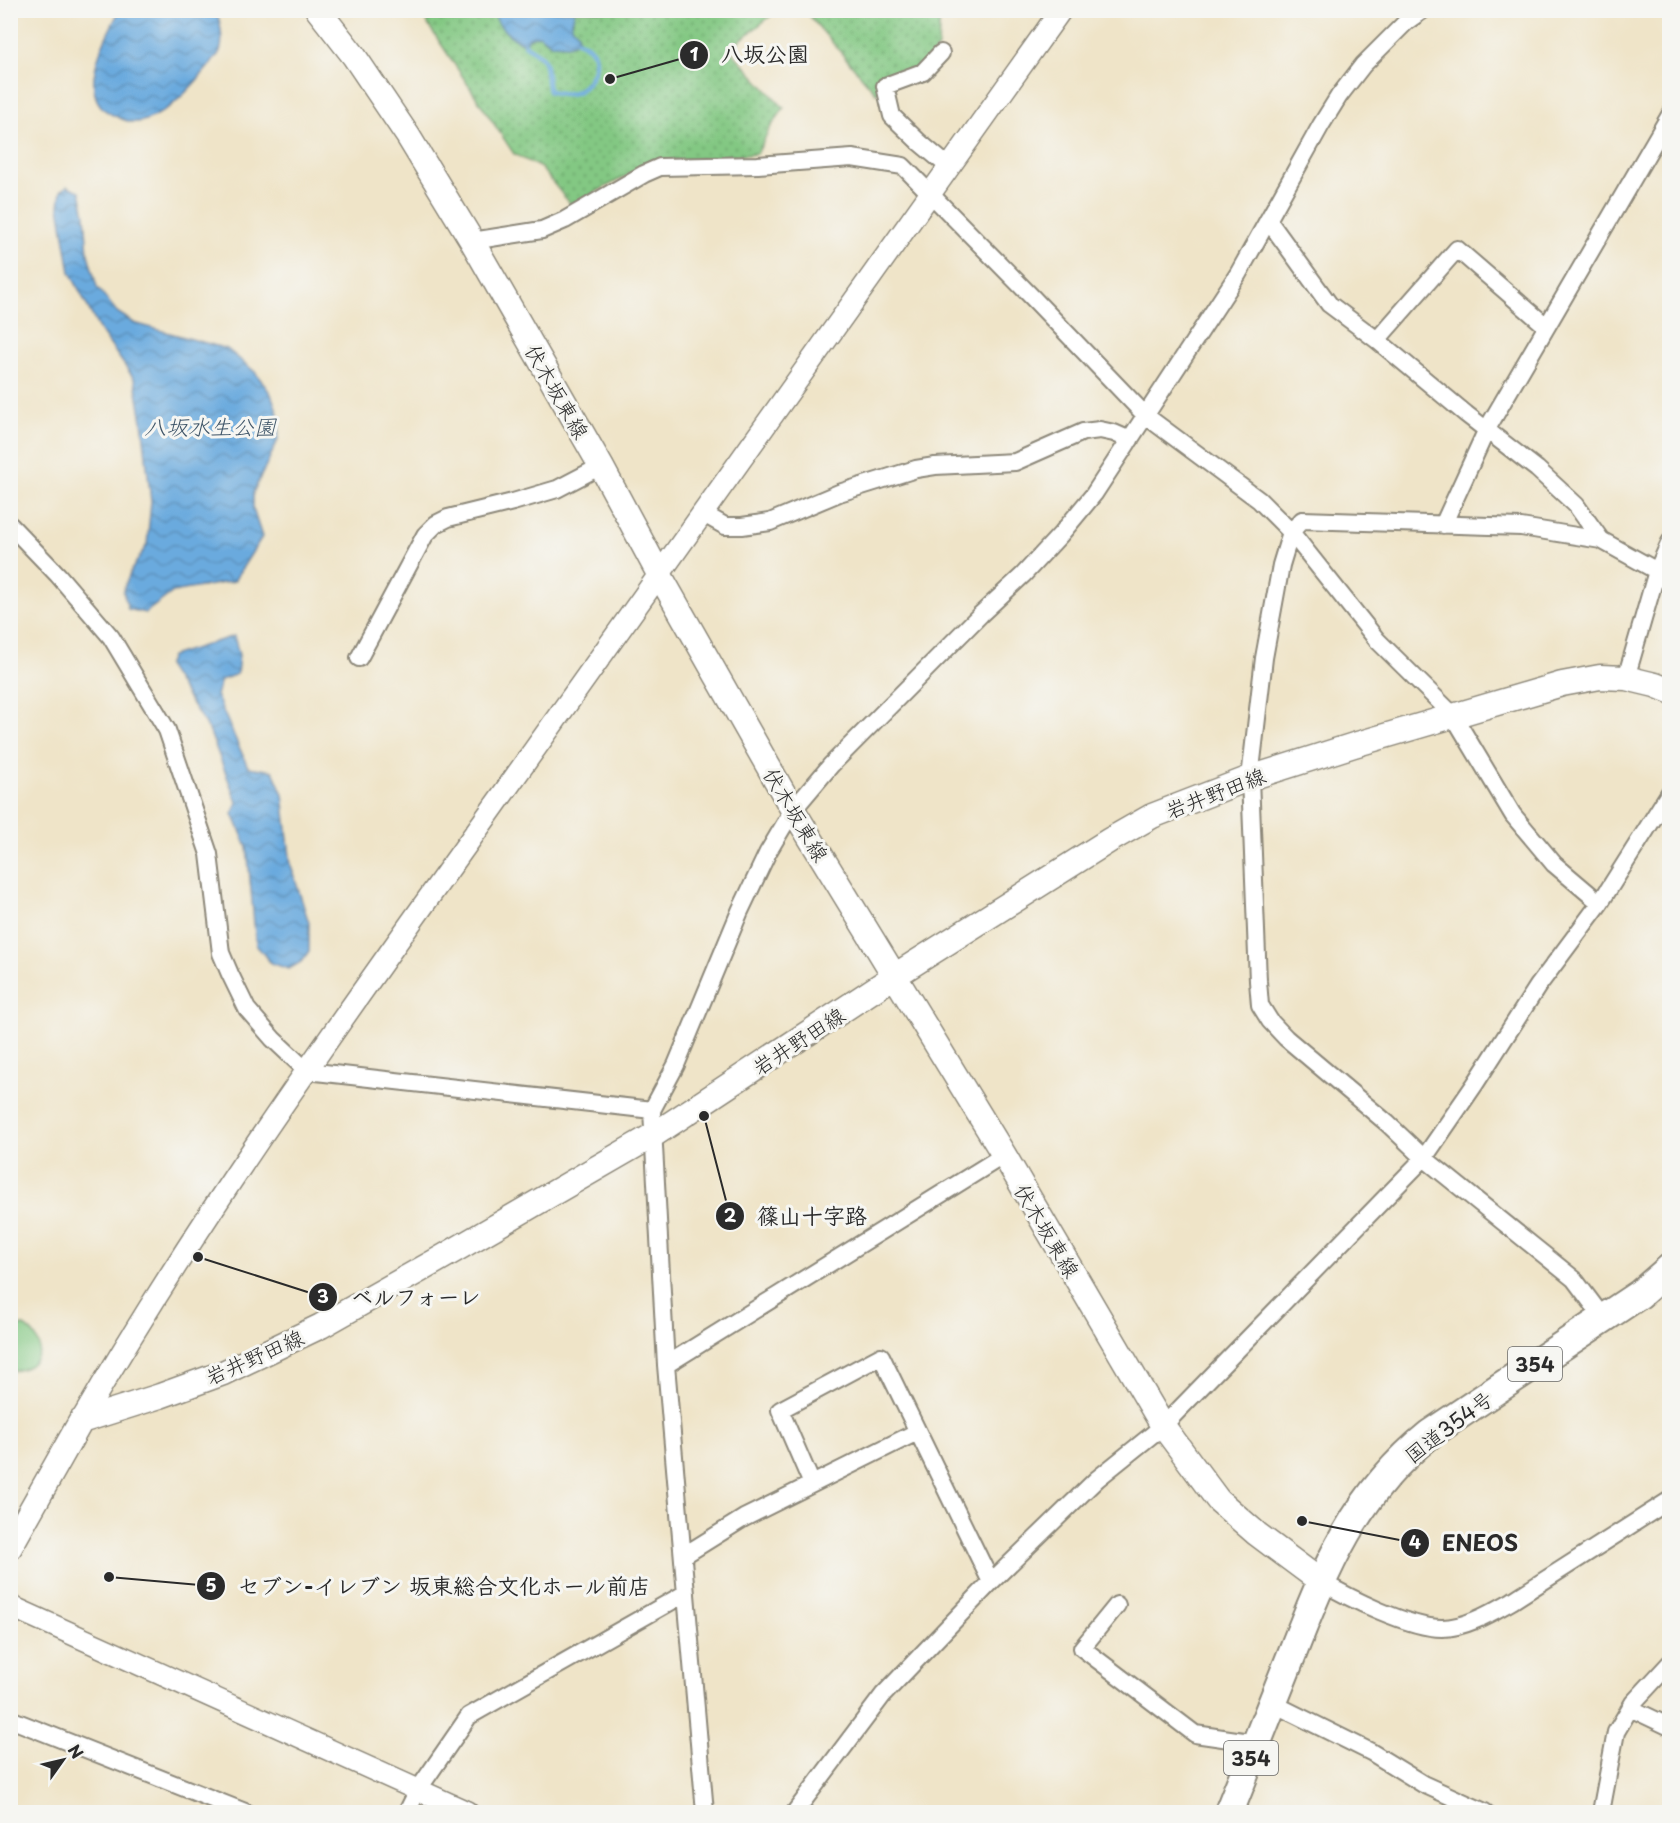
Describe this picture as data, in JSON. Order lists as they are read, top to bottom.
{
  "streets": {
    "highway": ["354", "国道354号"],
    "main road": ["伏木坂東線", "岩井野田線"]
  },
  "crossings": [
    ["伏木坂東線", "岩井野田線"],
    ["伏木坂東線", "国道354号"]
  ],
  "water": ["八坂水生公園"],
  "places": [
    "八坂公園",
    "篠山十字路",
    "ベルフォーレ",
    "ENEOS",
    "セブン-イレブン 坂東総合文化ホール前店"
  ],
  "north": "top right"
}
